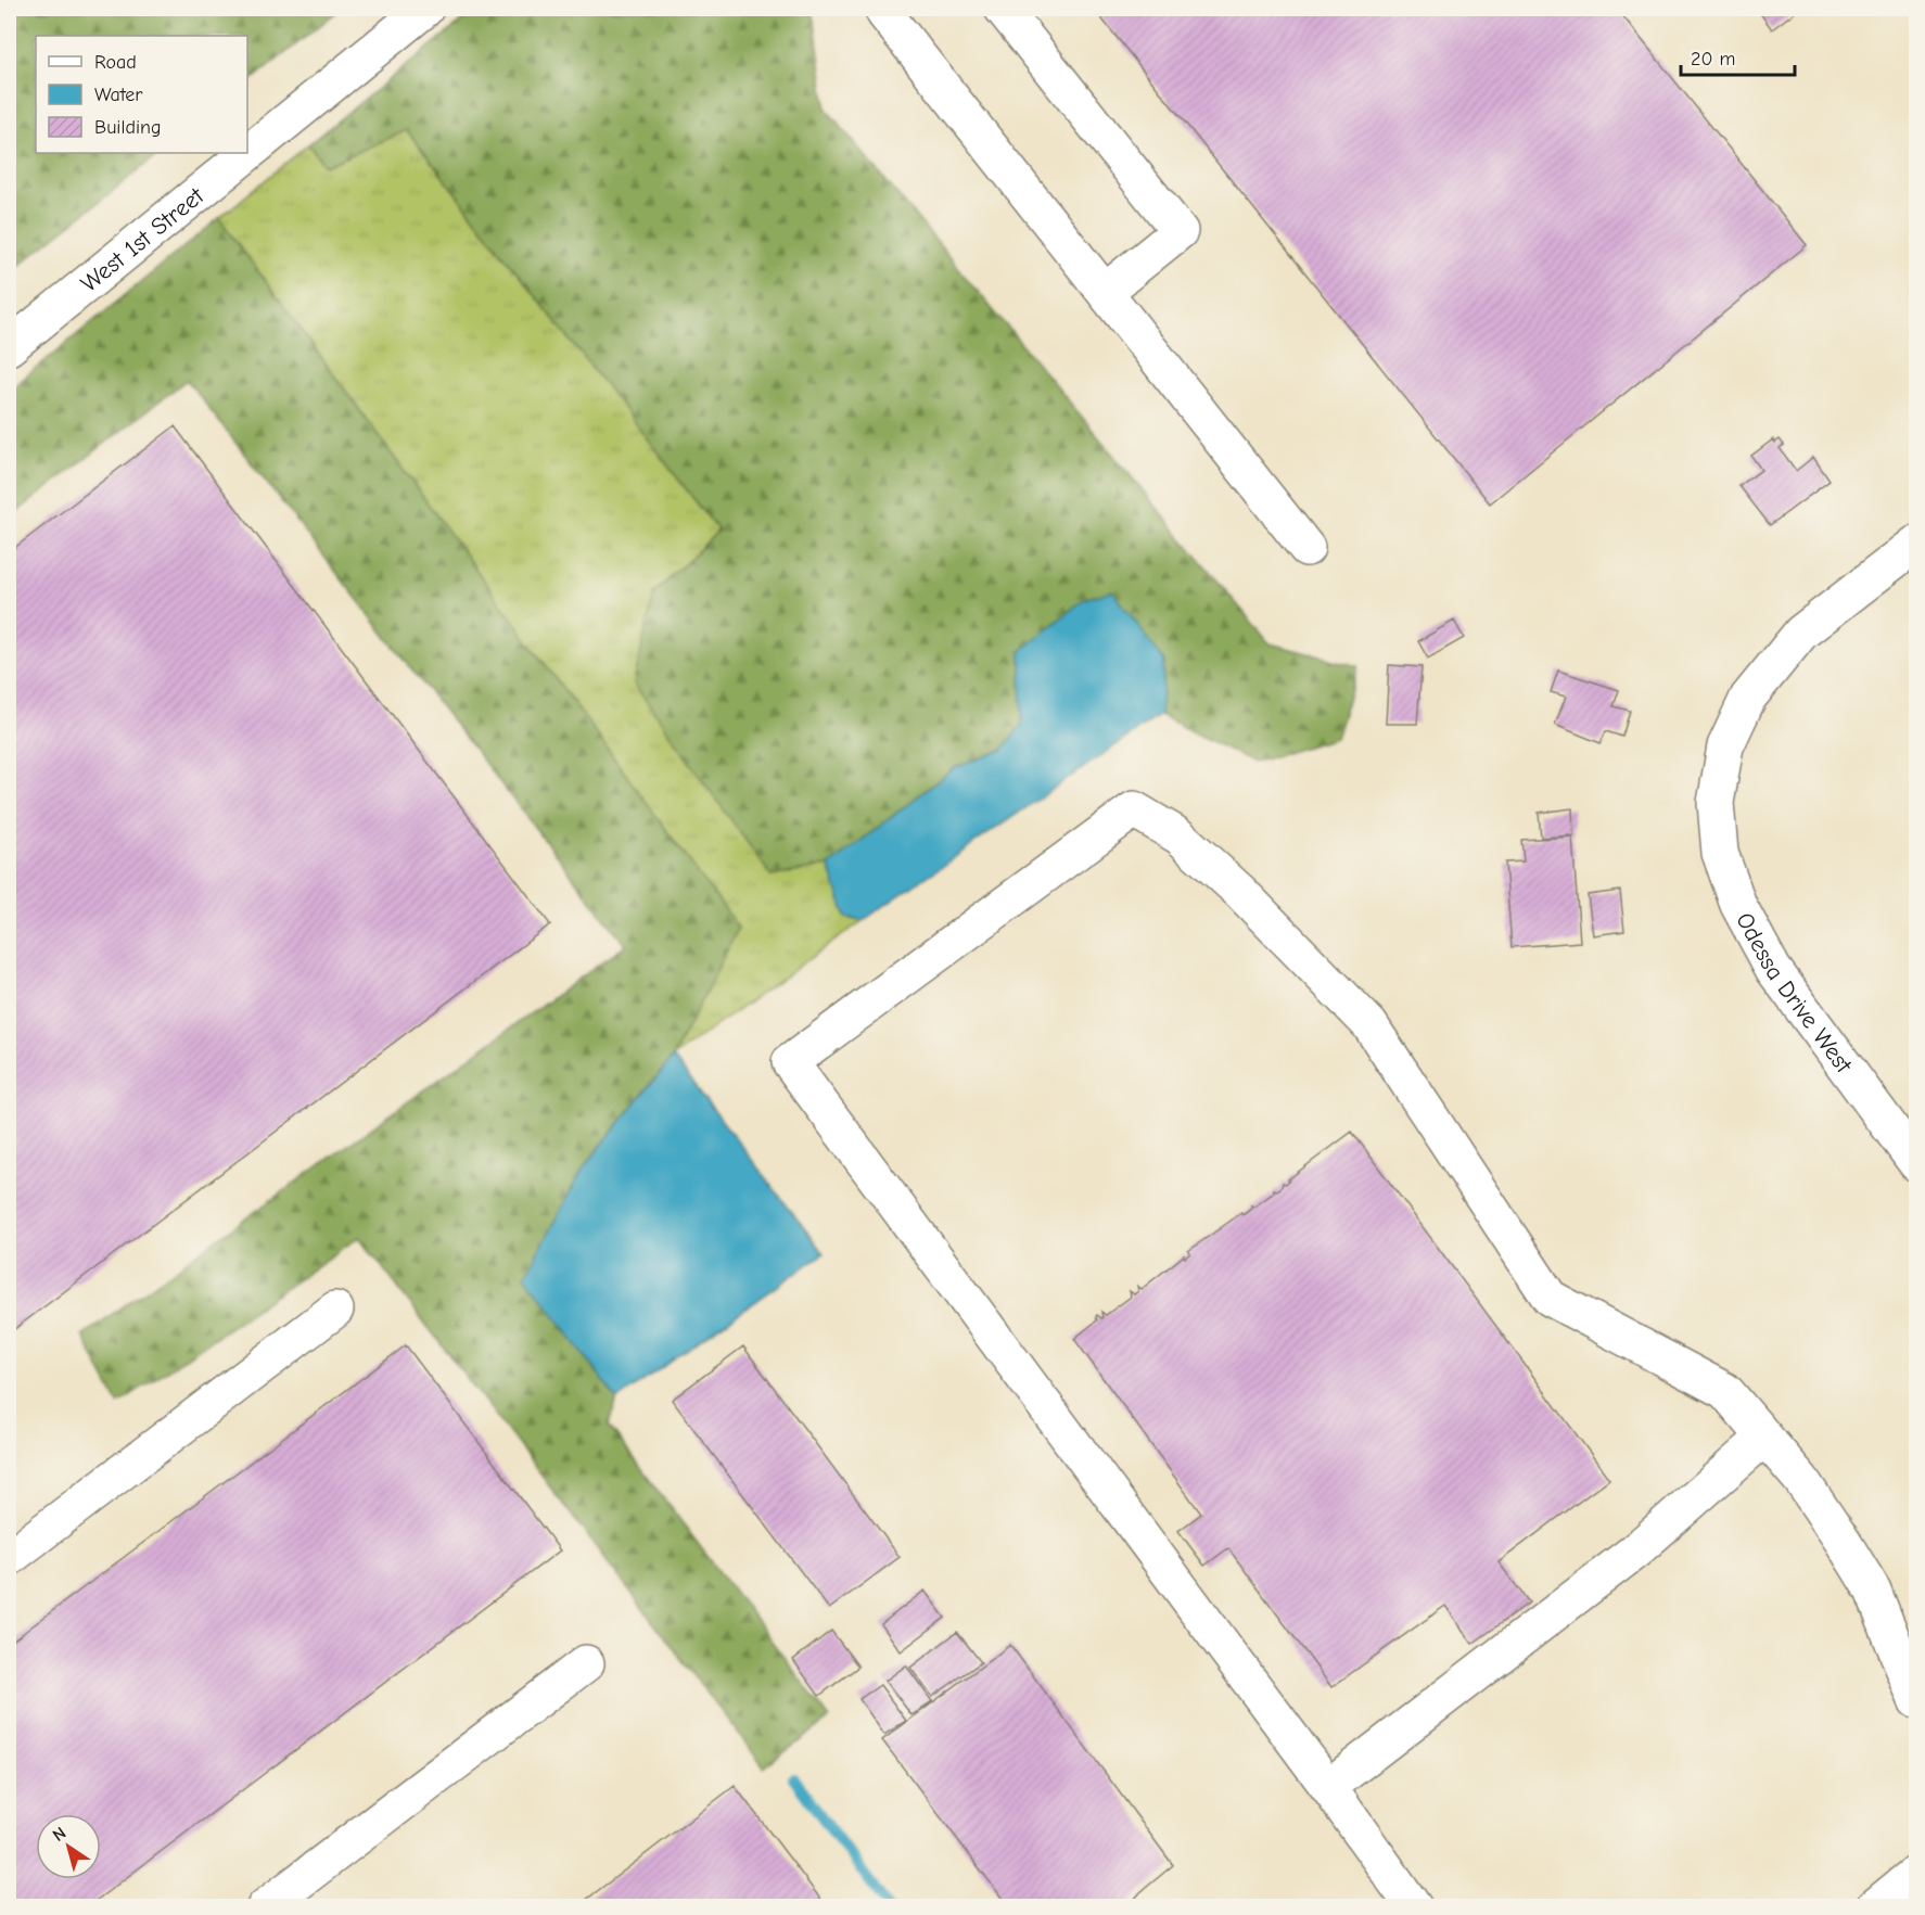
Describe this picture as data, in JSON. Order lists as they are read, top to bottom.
{
  "streets": {
    "street": ["West 1st Street", "Odessa Drive West"]
  },
  "legend": ["Road", "Water", "Building"],
  "scale_bar": "20 m",
  "north": "top left"
}
